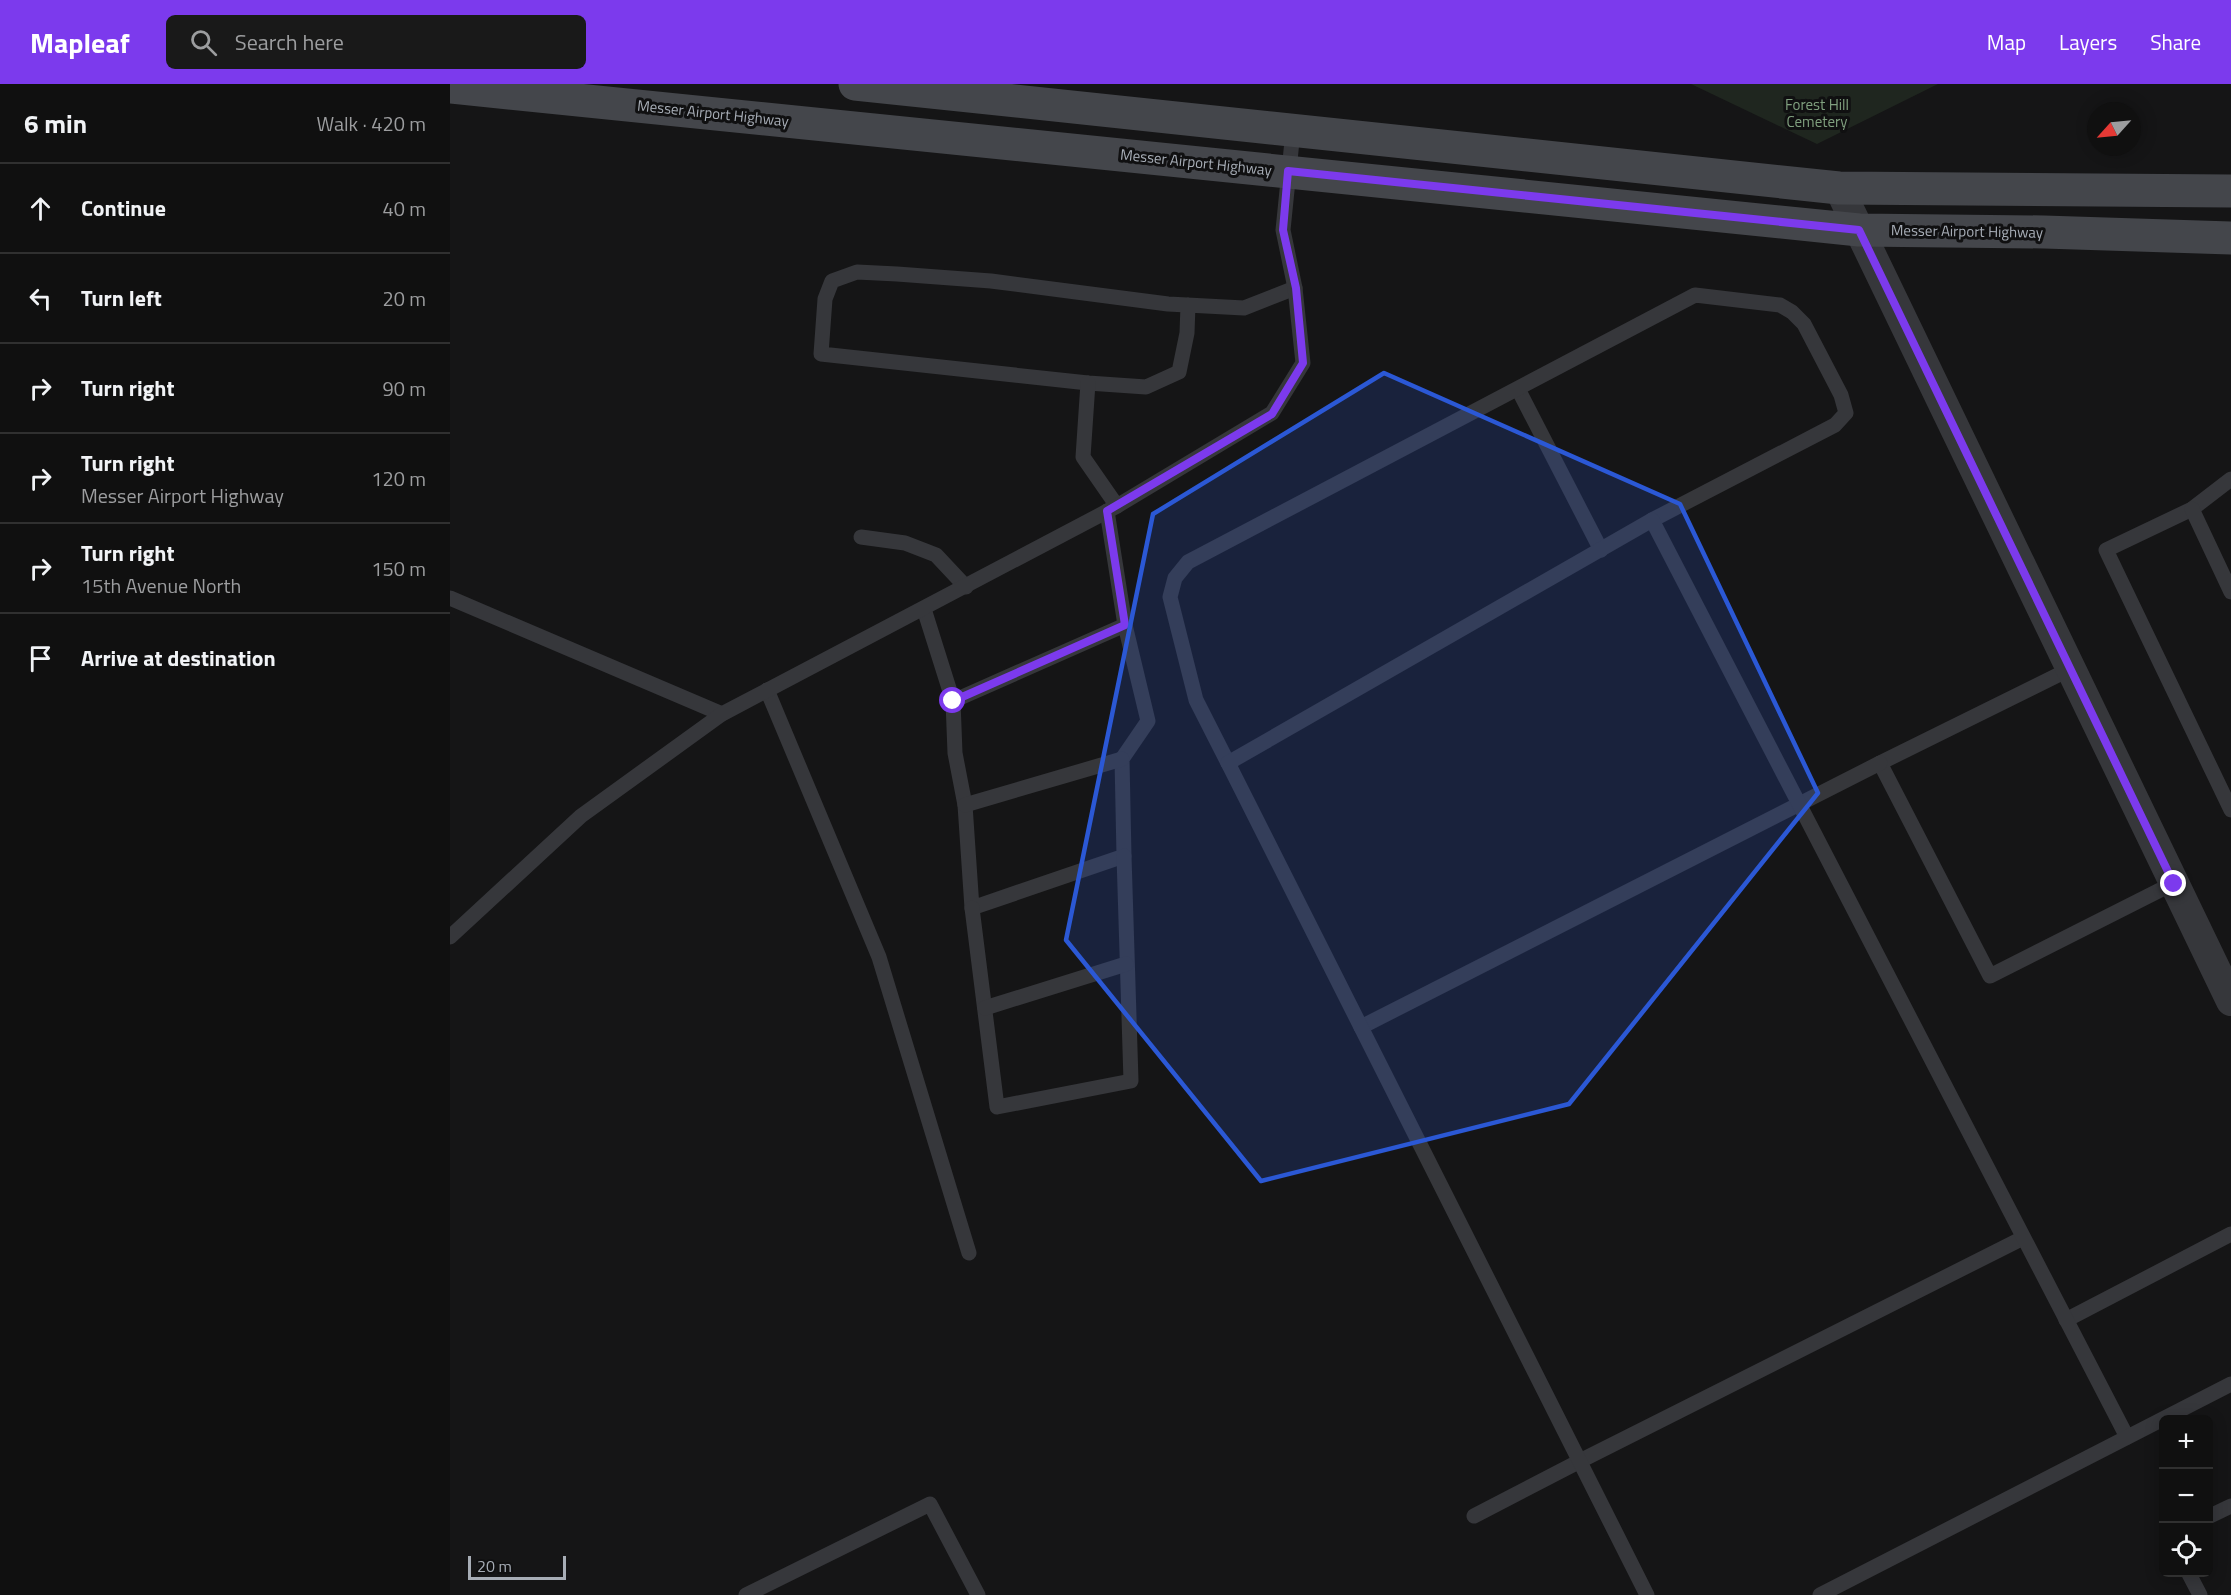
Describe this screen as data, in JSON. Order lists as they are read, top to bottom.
{
  "streets": {
    "main road": ["Messer Airport Highway"]
  },
  "parks": ["Forest Hill Cemetery"],
  "scale_bar": "20 m",
  "north": "bottom left",
  "page": {
    "header": "Mapleaf",
    "search": "Search here",
    "nav": ["Map", "Layers", "Share"],
    "heading": ["6 min", "Walk · 420 m"],
    "list": [
      ["Continue", "40 m"],
      ["Turn left", "20 m"],
      ["Turn right", "90 m"],
      ["Turn right", "Messer Airport Highway", "120 m"],
      ["Turn right", "15th Avenue North", "150 m"],
      "Arrive at destination"
    ],
    "map_buttons": ["+", "−"],
    "scale": "20 m"
  }
}
